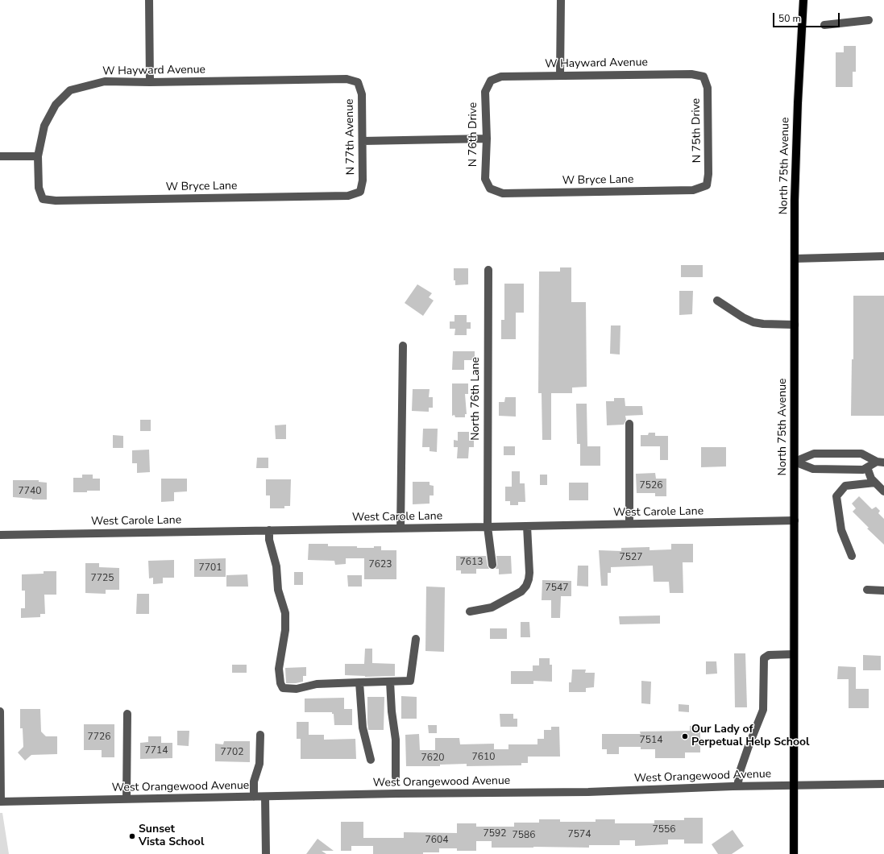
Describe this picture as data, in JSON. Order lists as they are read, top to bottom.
{
  "streets": {
    "main road": ["North 75th Avenue"],
    "street": [
      "W Hayward Avenue",
      "N 75th Drive",
      "N 76th Drive",
      "N 77th Avenue",
      "W Bryce Lane",
      "North 76th Lane",
      "West Carole Lane",
      "West Orangewood Avenue"
    ]
  },
  "crossings": [
    ["W Hayward Avenue", "N 75th Drive"],
    ["W Hayward Avenue", "N 76th Drive"],
    ["W Hayward Avenue", "N 77th Avenue"],
    ["W Hayward Avenue", "W Bryce Lane"],
    ["N 75th Drive", "W Bryce Lane"],
    ["N 76th Drive", "W Bryce Lane"],
    ["N 77th Avenue", "W Bryce Lane"],
    ["North 75th Avenue", "West Carole Lane"],
    ["North 75th Avenue", "West Orangewood Avenue"],
    ["North 76th Lane", "West Carole Lane"]
  ],
  "places": ["Our Lady of Perpetual Help School", "Sunset Vista School"],
  "house_numbers": [
    "7526",
    "7740",
    "7527",
    "7613",
    "7623",
    "7701",
    "7725",
    "7547",
    "7726",
    "7514",
    "7714",
    "7702",
    "7610",
    "7620",
    "7556",
    "7592",
    "7574",
    "7586",
    "7604"
  ],
  "scale_bar": "50 m"
}
